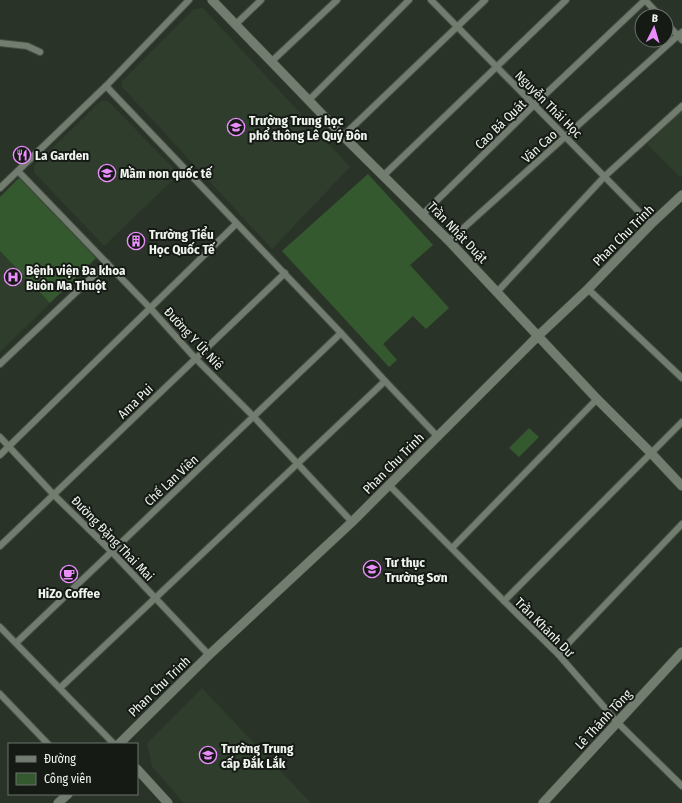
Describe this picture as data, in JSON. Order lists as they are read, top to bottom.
{
  "streets": {
    "main road": ["Trần Nhật Duật", "Phan Chu Trinh", "Lê Thánh Tông"],
    "street": [
      "Nguyễn Thái Học",
      "Cao Bá Quát",
      "Văn Cao",
      "Đường Y Út Niê",
      "Ama Pui",
      "Chế Lan Viên",
      "Đường Đặng Thai Mai",
      "Trần Khánh Dư"
    ]
  },
  "crossings": [
    ["Nguyễn Thái Học", "Cao Bá Quát"],
    ["Nguyễn Thái Học", "Văn Cao"],
    ["Nguyễn Thái Học", "Phan Chu Trinh"],
    ["Cao Bá Quát", "Trần Nhật Duật"],
    ["Văn Cao", "Trần Nhật Duật"],
    ["Trần Nhật Duật", "Phan Chu Trinh"],
    ["Phan Chu Trinh", "Đường Y Út Niê"],
    ["Phan Chu Trinh", "Đường Đặng Thai Mai"],
    ["Phan Chu Trinh", "Trần Khánh Dư"],
    ["Đường Y Út Niê", "Ama Pui"],
    ["Đường Y Út Niê", "Chế Lan Viên"],
    ["Ama Pui", "Đường Đặng Thai Mai"],
    ["Chế Lan Viên", "Đường Đặng Thai Mai"],
    ["Trần Khánh Dư", "Lê Thánh Tông"]
  ],
  "places": {
    "school or university": [
      "Trường Trung học phổ thông Lê Quý Đôn",
      "Mầm non quốc tế",
      "Tư thục Trường Sơn",
      "Trường Trung cấp Đắk Lắk"
    ],
    "restaurant": ["La Garden"],
    "building": ["Trường Tiểu Học Quốc Tế"],
    "hospital": ["Bệnh viện Đa khoa Buôn Ma Thuột"],
    "cafe": ["HiZo Coffee"]
  },
  "legend": ["Đường", "Công viên"],
  "north": "top"
}
